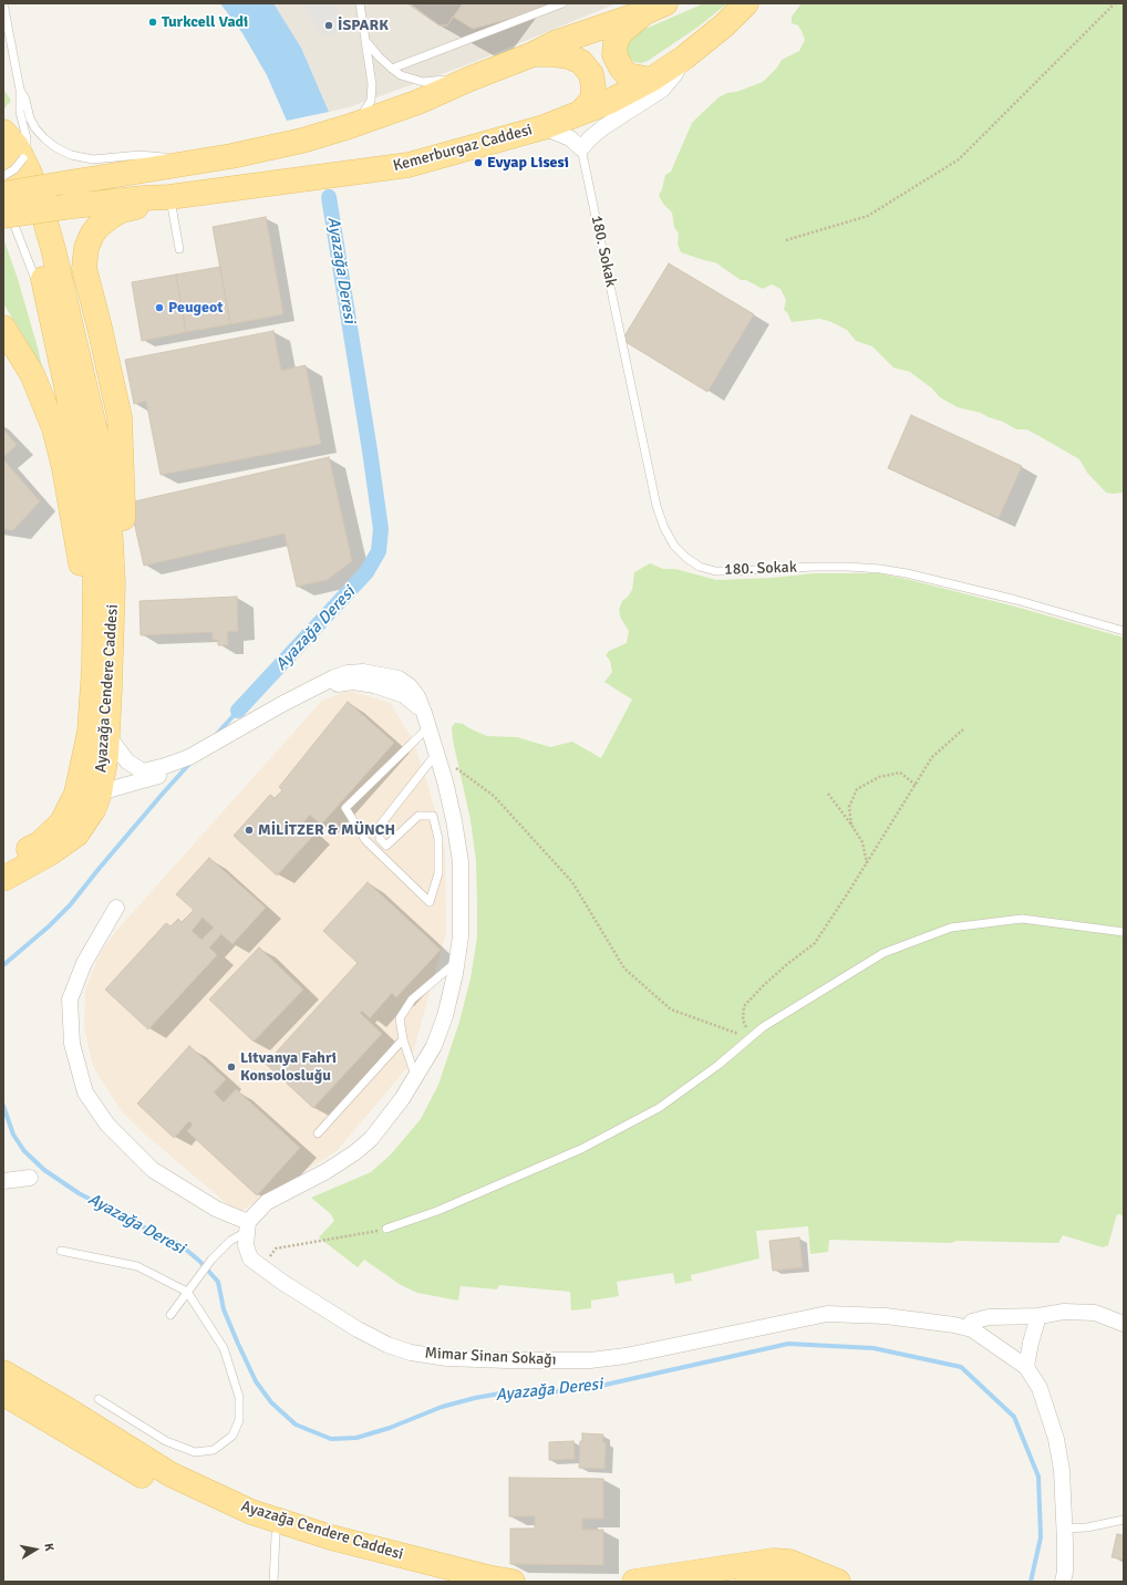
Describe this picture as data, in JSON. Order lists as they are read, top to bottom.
{
  "streets": {
    "main road": ["Kemerburgaz Caddesi", "Ayazağa Cendere Caddesi"],
    "street": ["Mimar Sinan Sokağı"],
    "lane": ["180. Sokak"]
  },
  "water": ["Ayazağa Deresi"],
  "places": [
    "Turkcell Vadi",
    "İSPARK",
    "Evyap Lisesi",
    "Peugeot",
    "MİLİTZER & MÜNCH",
    "Litvanya Fahri Konsolosluğu"
  ],
  "north": "right"
}
